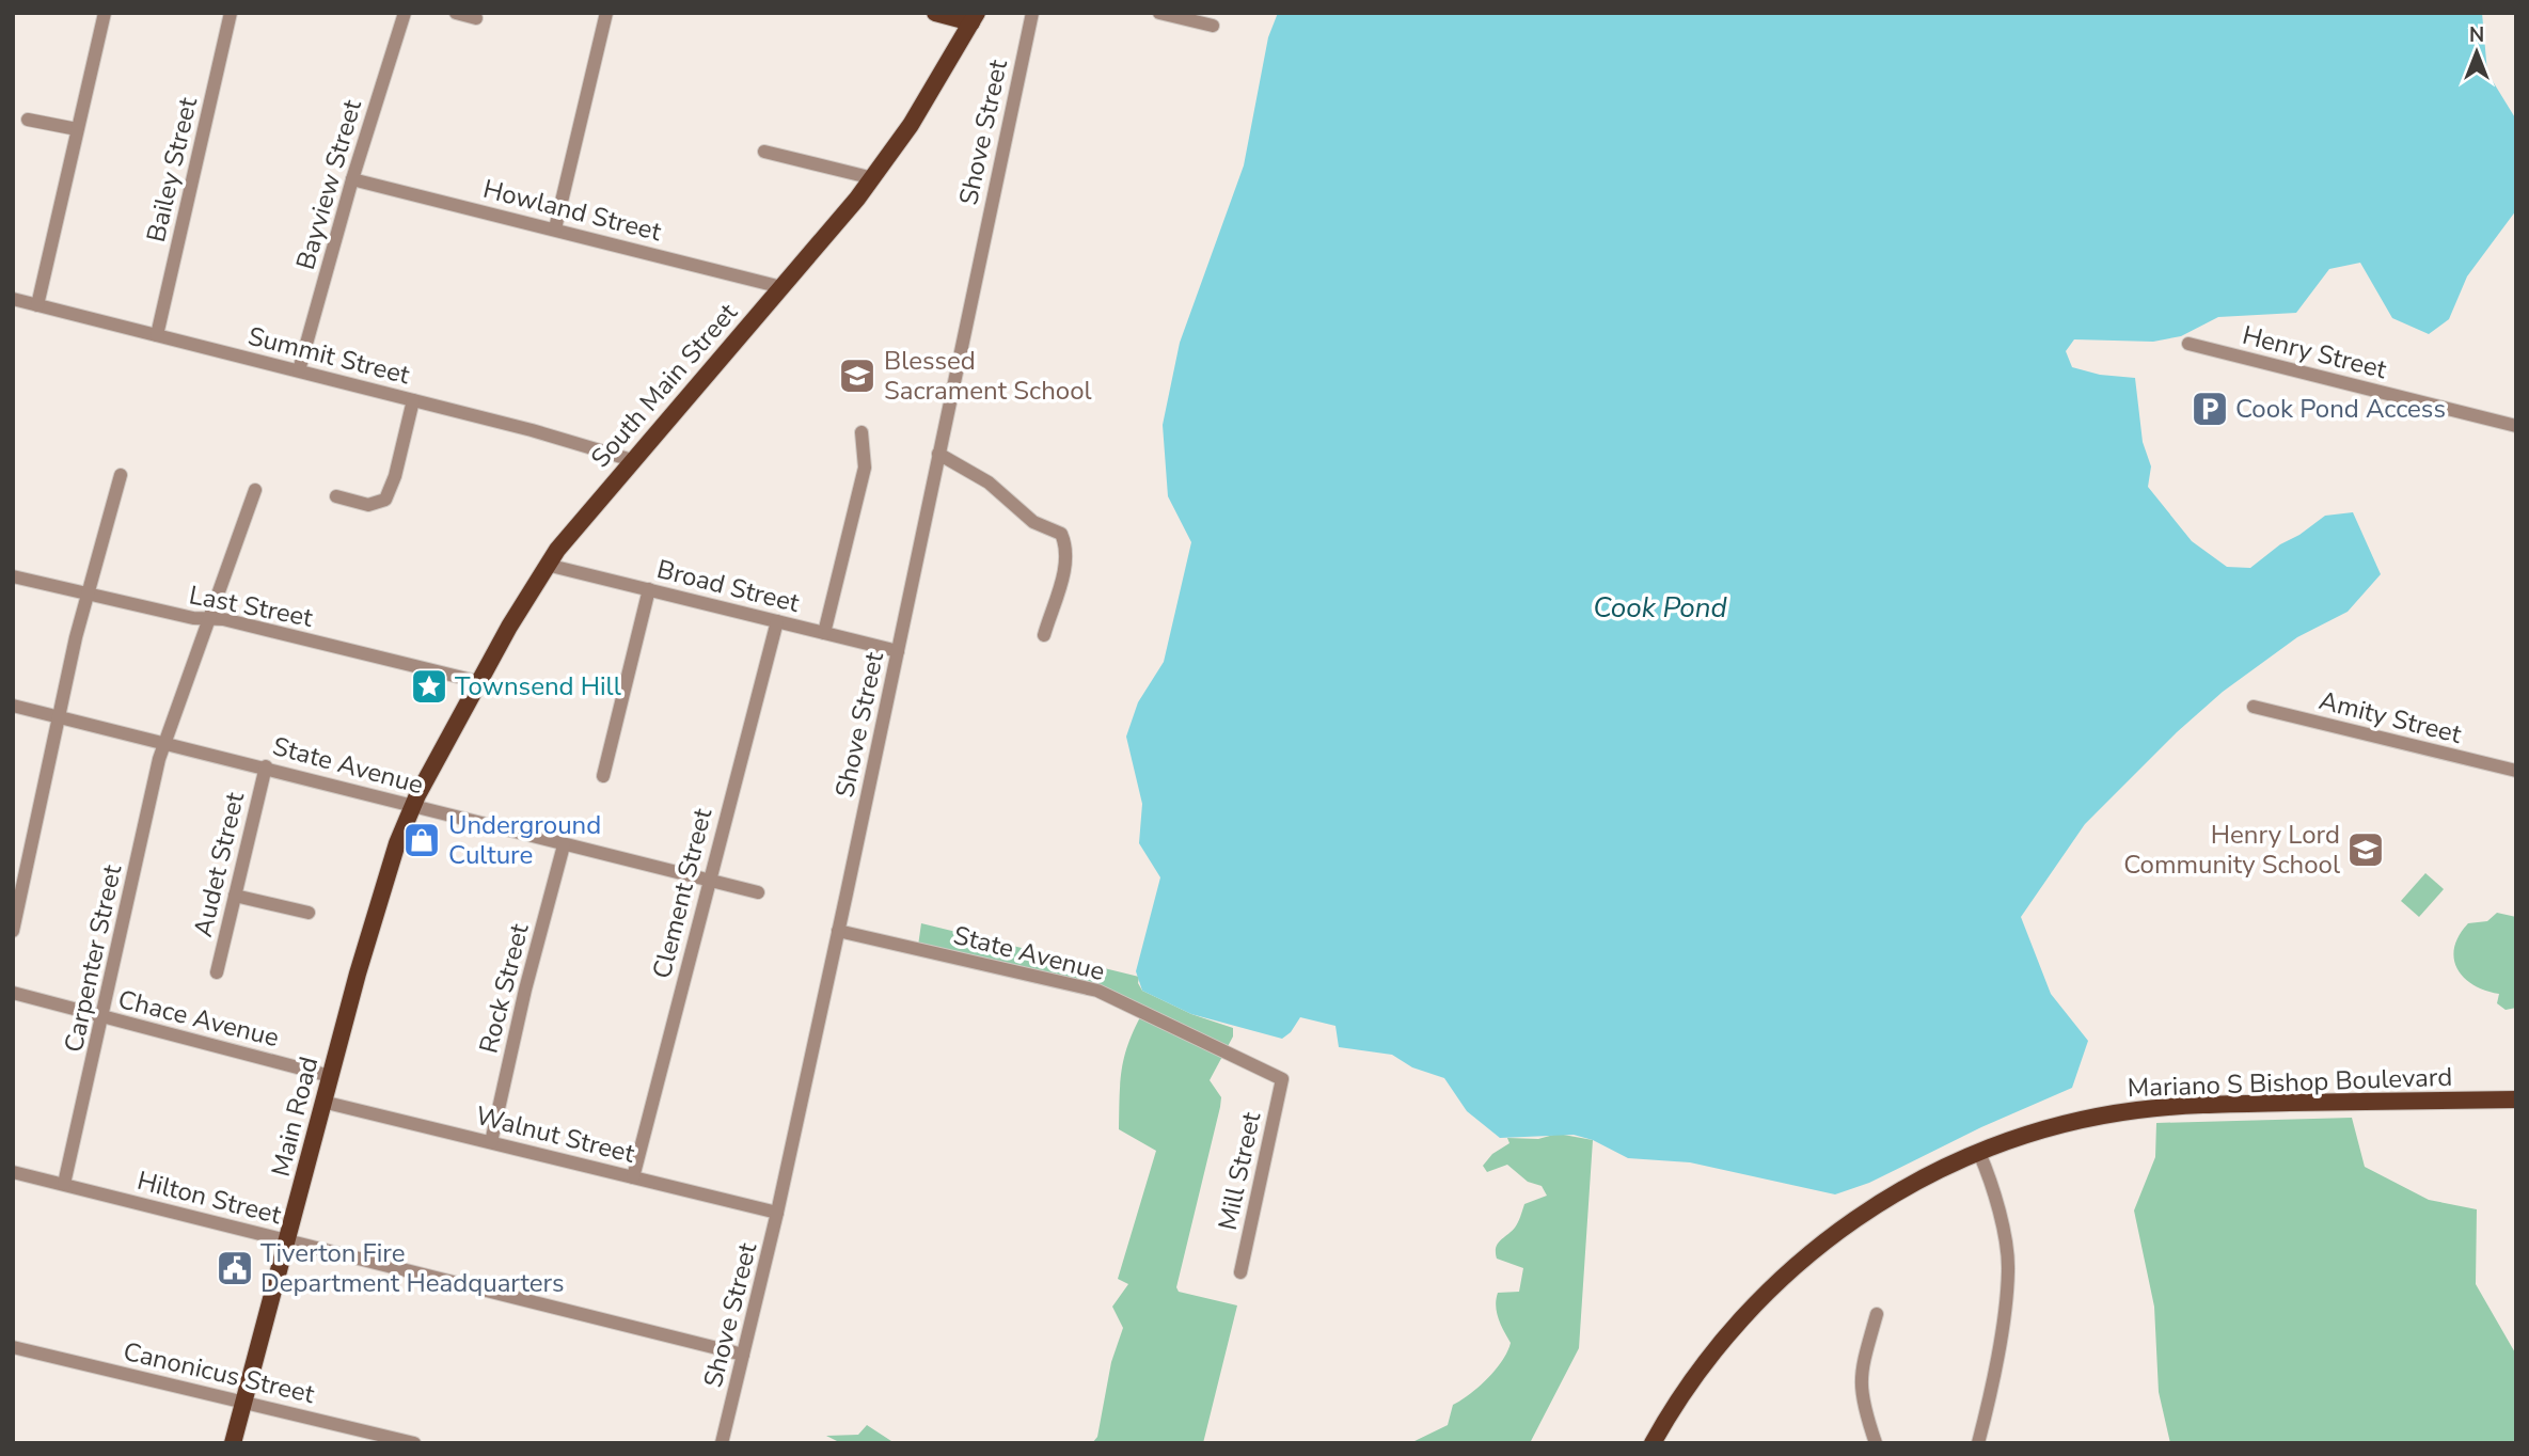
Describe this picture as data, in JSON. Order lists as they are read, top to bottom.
{
  "streets": {
    "main road": ["South Main Street", "Mariano S Bishop Boulevard", "Main Road"],
    "street": [
      "Shove Street",
      "Bailey Street",
      "Bayview Street",
      "Howland Street",
      "Henry Street",
      "Summit Street",
      "Broad Street",
      "Last Street",
      "Amity Street",
      "State Avenue",
      "Audet Street",
      "Clement Street",
      "Carpenter Street",
      "Rock Street",
      "Chace Avenue",
      "Walnut Street",
      "Mill Street",
      "Hilton Street",
      "Canonicus Street"
    ]
  },
  "crossings": [
    ["Shove Street", "Broad Street"],
    ["Shove Street", "State Avenue"],
    ["Shove Street", "Walnut Street"],
    ["Shove Street", "Hilton Street"],
    ["Bailey Street", "Summit Street"],
    ["Bayview Street", "Howland Street"],
    ["Bayview Street", "Summit Street"],
    ["Howland Street", "South Main Street"],
    ["Summit Street", "South Main Street"],
    ["South Main Street", "Broad Street"],
    ["South Main Street", "Last Street"],
    ["South Main Street", "State Avenue"],
    ["South Main Street", "Main Road"],
    ["Broad Street", "Clement Street"],
    ["State Avenue", "Audet Street"],
    ["State Avenue", "Clement Street"],
    ["State Avenue", "Carpenter Street"],
    ["State Avenue", "Rock Street"],
    ["State Avenue", "Main Road"],
    ["State Avenue", "Mill Street"],
    ["Clement Street", "Walnut Street"],
    ["Carpenter Street", "Chace Avenue"],
    ["Carpenter Street", "Hilton Street"],
    ["Rock Street", "Walnut Street"],
    ["Chace Avenue", "Main Road"],
    ["Main Road", "Walnut Street"],
    ["Main Road", "Hilton Street"],
    ["Main Road", "Canonicus Street"]
  ],
  "water": ["Cook Pond"],
  "places": {
    "school or university": ["Blessed Sacrament School", "Henry Lord Community School"],
    "parking": ["Cook Pond Access"],
    "place": ["Townsend Hill"],
    "shop": ["Underground Culture"],
    "public building": ["Tiverton Fire Department Headquarters"]
  },
  "north": "top"
}
